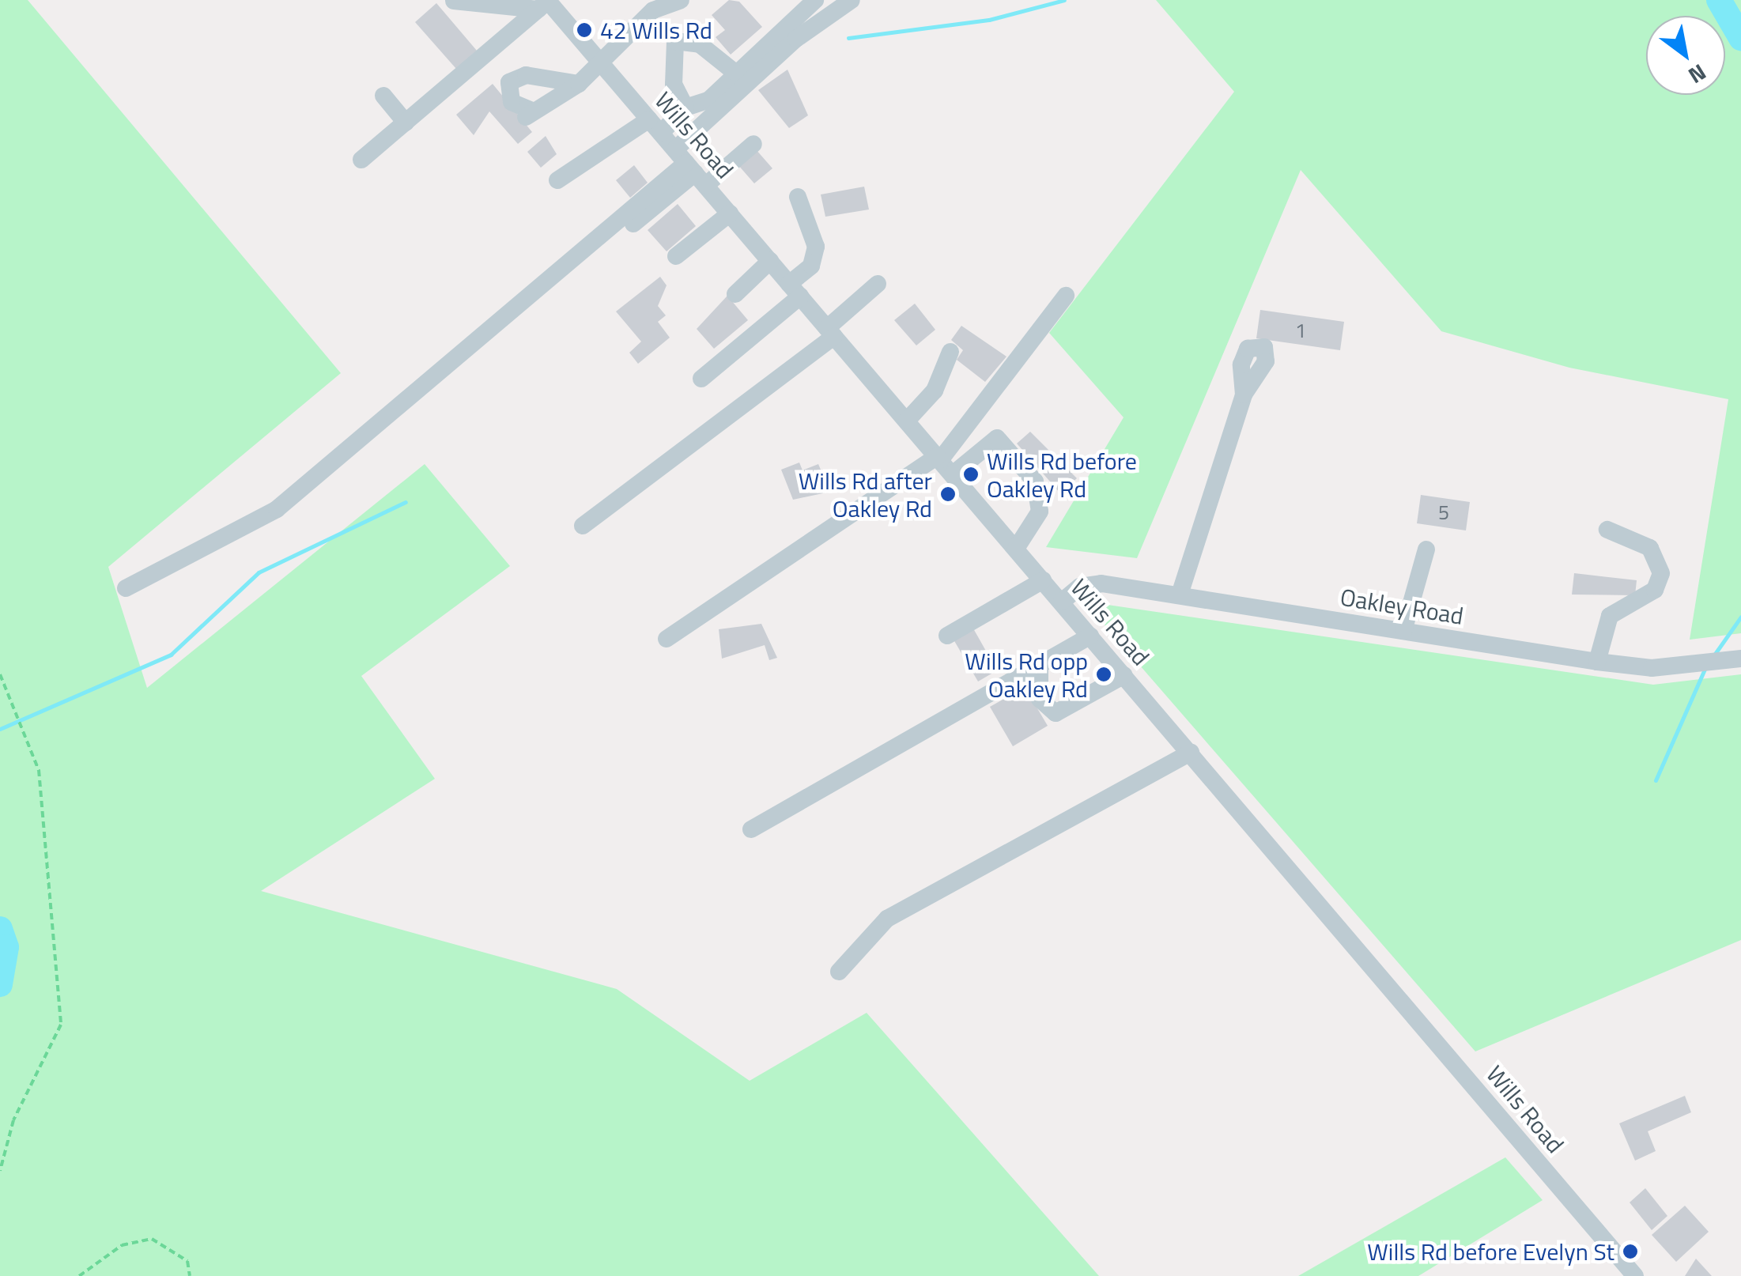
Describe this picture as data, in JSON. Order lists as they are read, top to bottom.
{
  "streets": {
    "street": ["Wills Road", "Oakley Road"]
  },
  "crossings": [
    ["Wills Road", "Oakley Road"]
  ],
  "places": [
    "42 Wills Rd",
    "Wills Rd before Oakley Rd",
    "Wills Rd after Oakley Rd",
    "Wills Rd opp Oakley Rd",
    "Wills Rd before Evelyn St"
  ],
  "house_numbers": ["1", "5"],
  "north": "bottom right"
}
